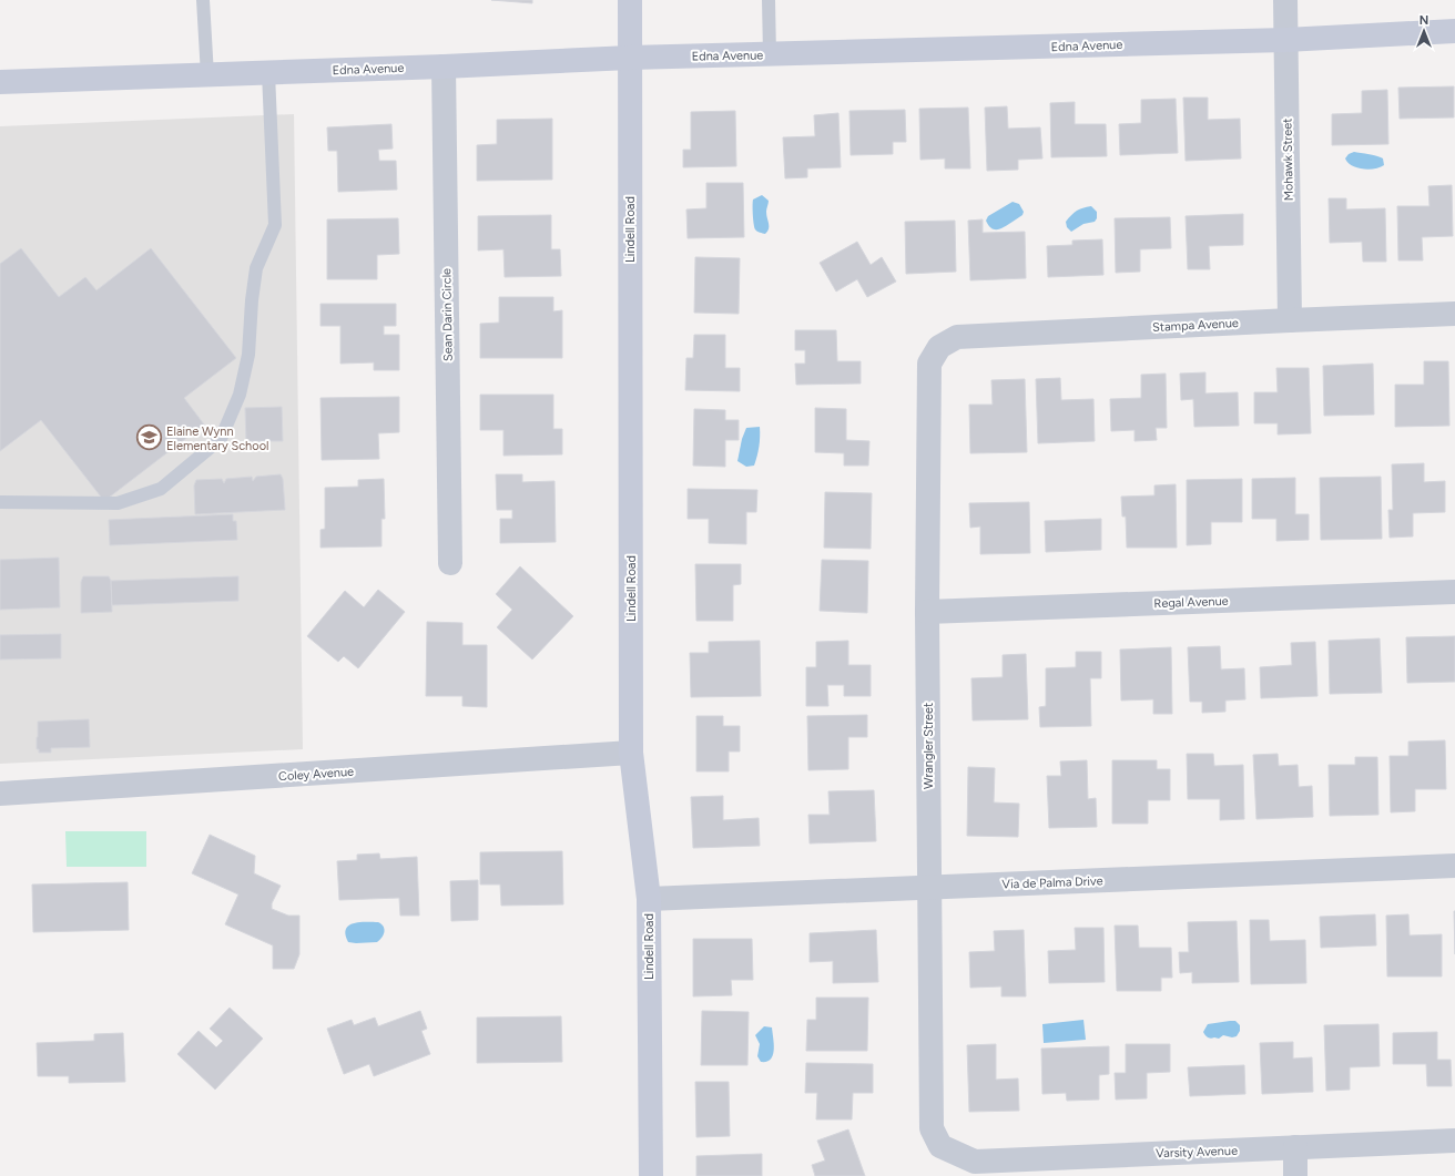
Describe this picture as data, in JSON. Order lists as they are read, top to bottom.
{
  "streets": {
    "street": [
      "Edna Avenue",
      "Mohawk Street",
      "Lindell Road",
      "Sean Darin Circle",
      "Stampa Avenue",
      "Regal Avenue",
      "Wrangler Street",
      "Coley Avenue",
      "Via de Palma Drive",
      "Varsity Avenue"
    ]
  },
  "crossings": [
    ["Edna Avenue", "Mohawk Street"],
    ["Edna Avenue", "Lindell Road"],
    ["Edna Avenue", "Sean Darin Circle"],
    ["Mohawk Street", "Stampa Avenue"],
    ["Lindell Road", "Coley Avenue"],
    ["Lindell Road", "Via de Palma Drive"],
    ["Stampa Avenue", "Wrangler Street"],
    ["Regal Avenue", "Wrangler Street"],
    ["Wrangler Street", "Via de Palma Drive"],
    ["Wrangler Street", "Varsity Avenue"]
  ],
  "places": {
    "school or university": ["Elaine Wynn Elementary School"]
  },
  "north": "top"
}
